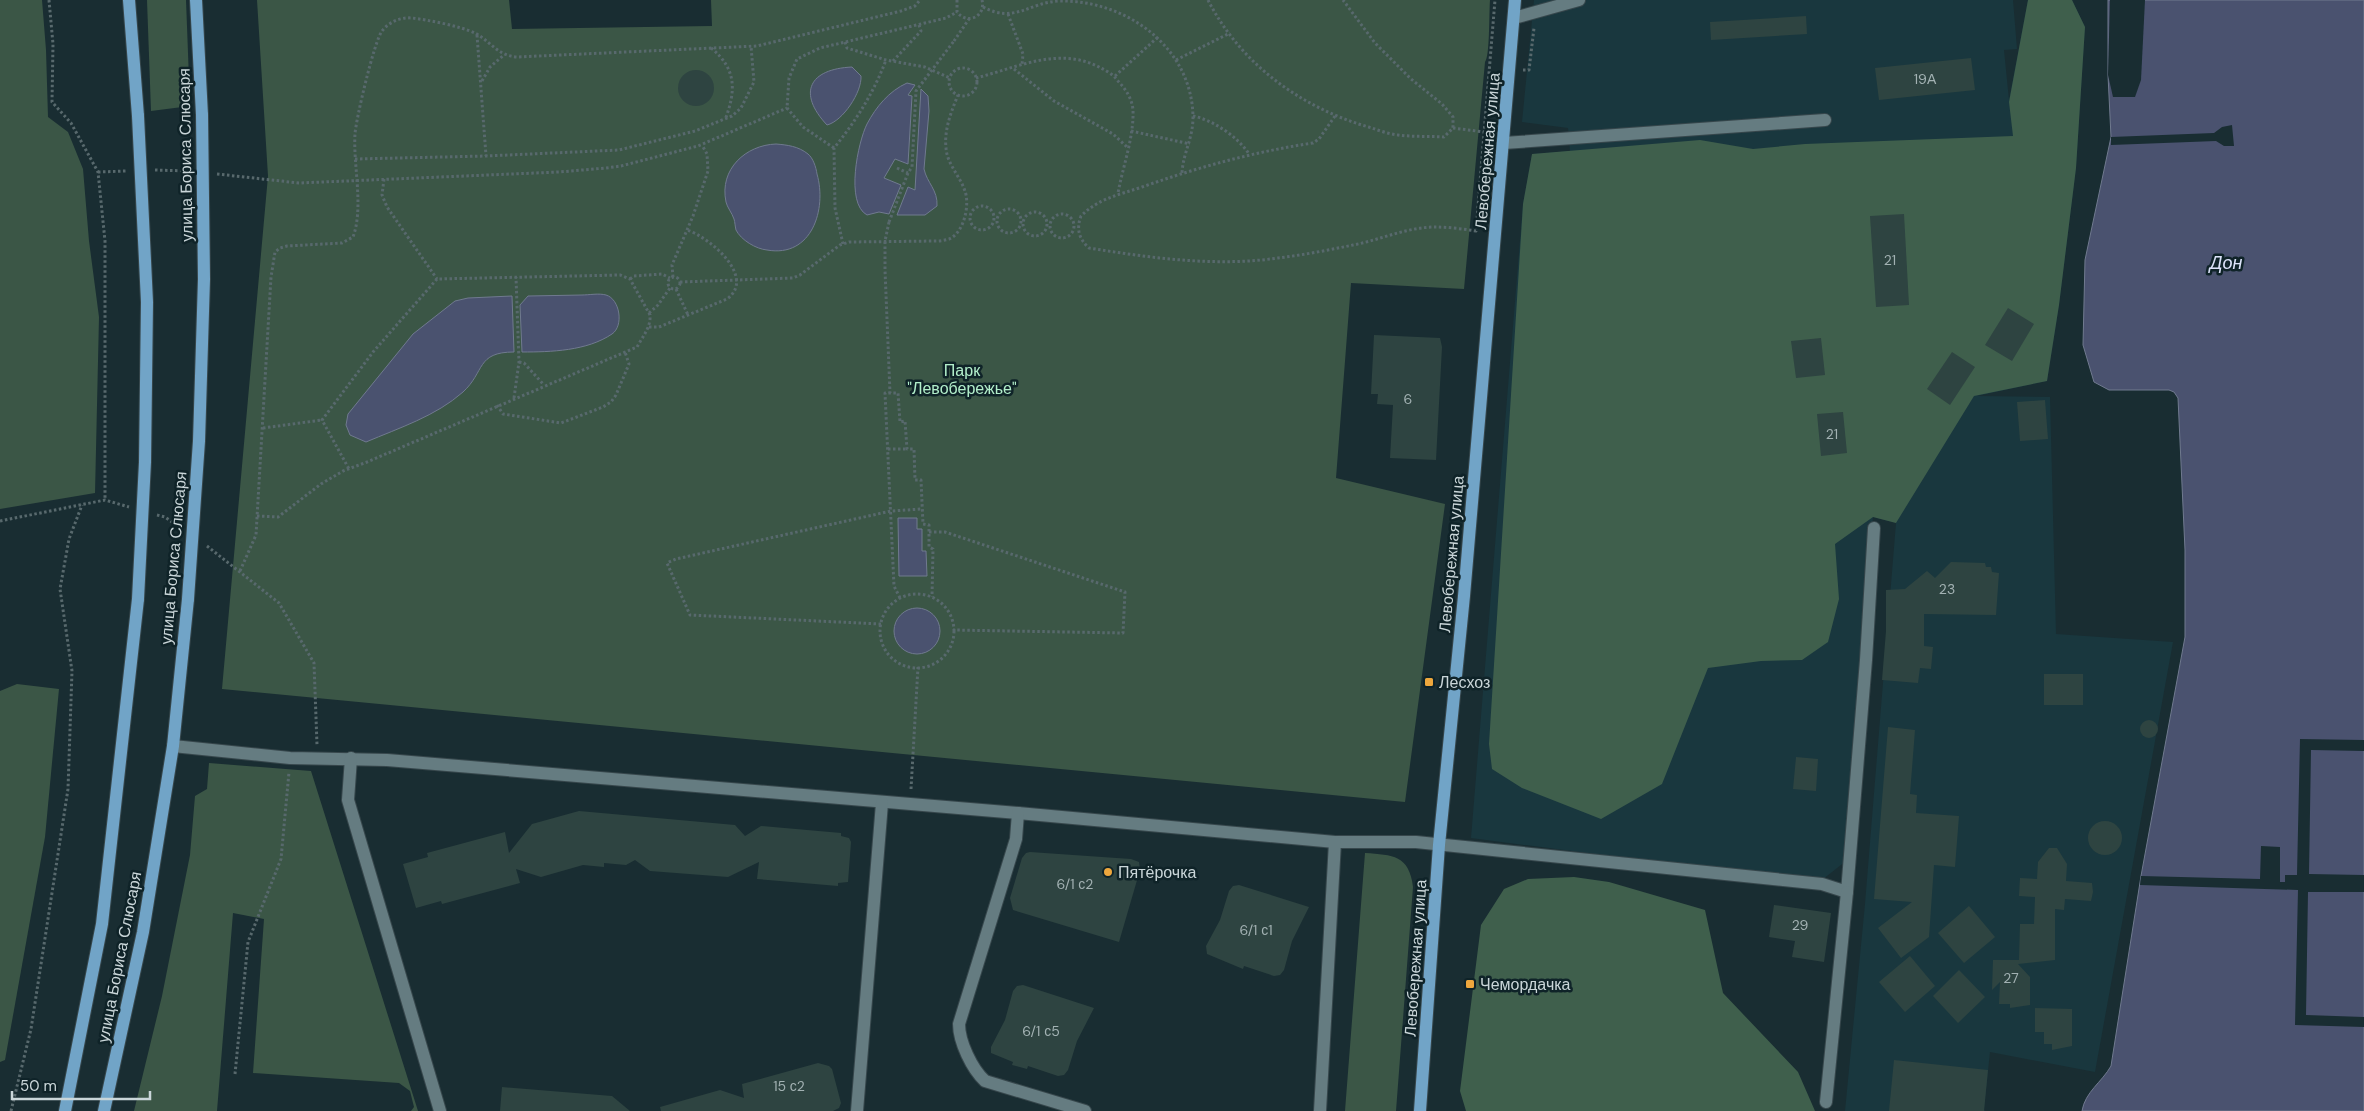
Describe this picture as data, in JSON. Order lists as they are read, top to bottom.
{
  "streets": {
    "main road": ["Левобережная улица", "улица Бориса Слюсаря"]
  },
  "water": ["Дон"],
  "parks": ["Парк \"Левобережье\""],
  "places": {
    "transit": ["Лесхоз", "Чемордачка"],
    "other": ["Пятёрочка"]
  },
  "house_numbers": [
    "19А",
    "21",
    "6",
    "21",
    "23",
    "6/1 с2",
    "29",
    "6/1 с1",
    "27",
    "6/1 с5",
    "15 с2"
  ],
  "scale_bar": "50 m"
}
